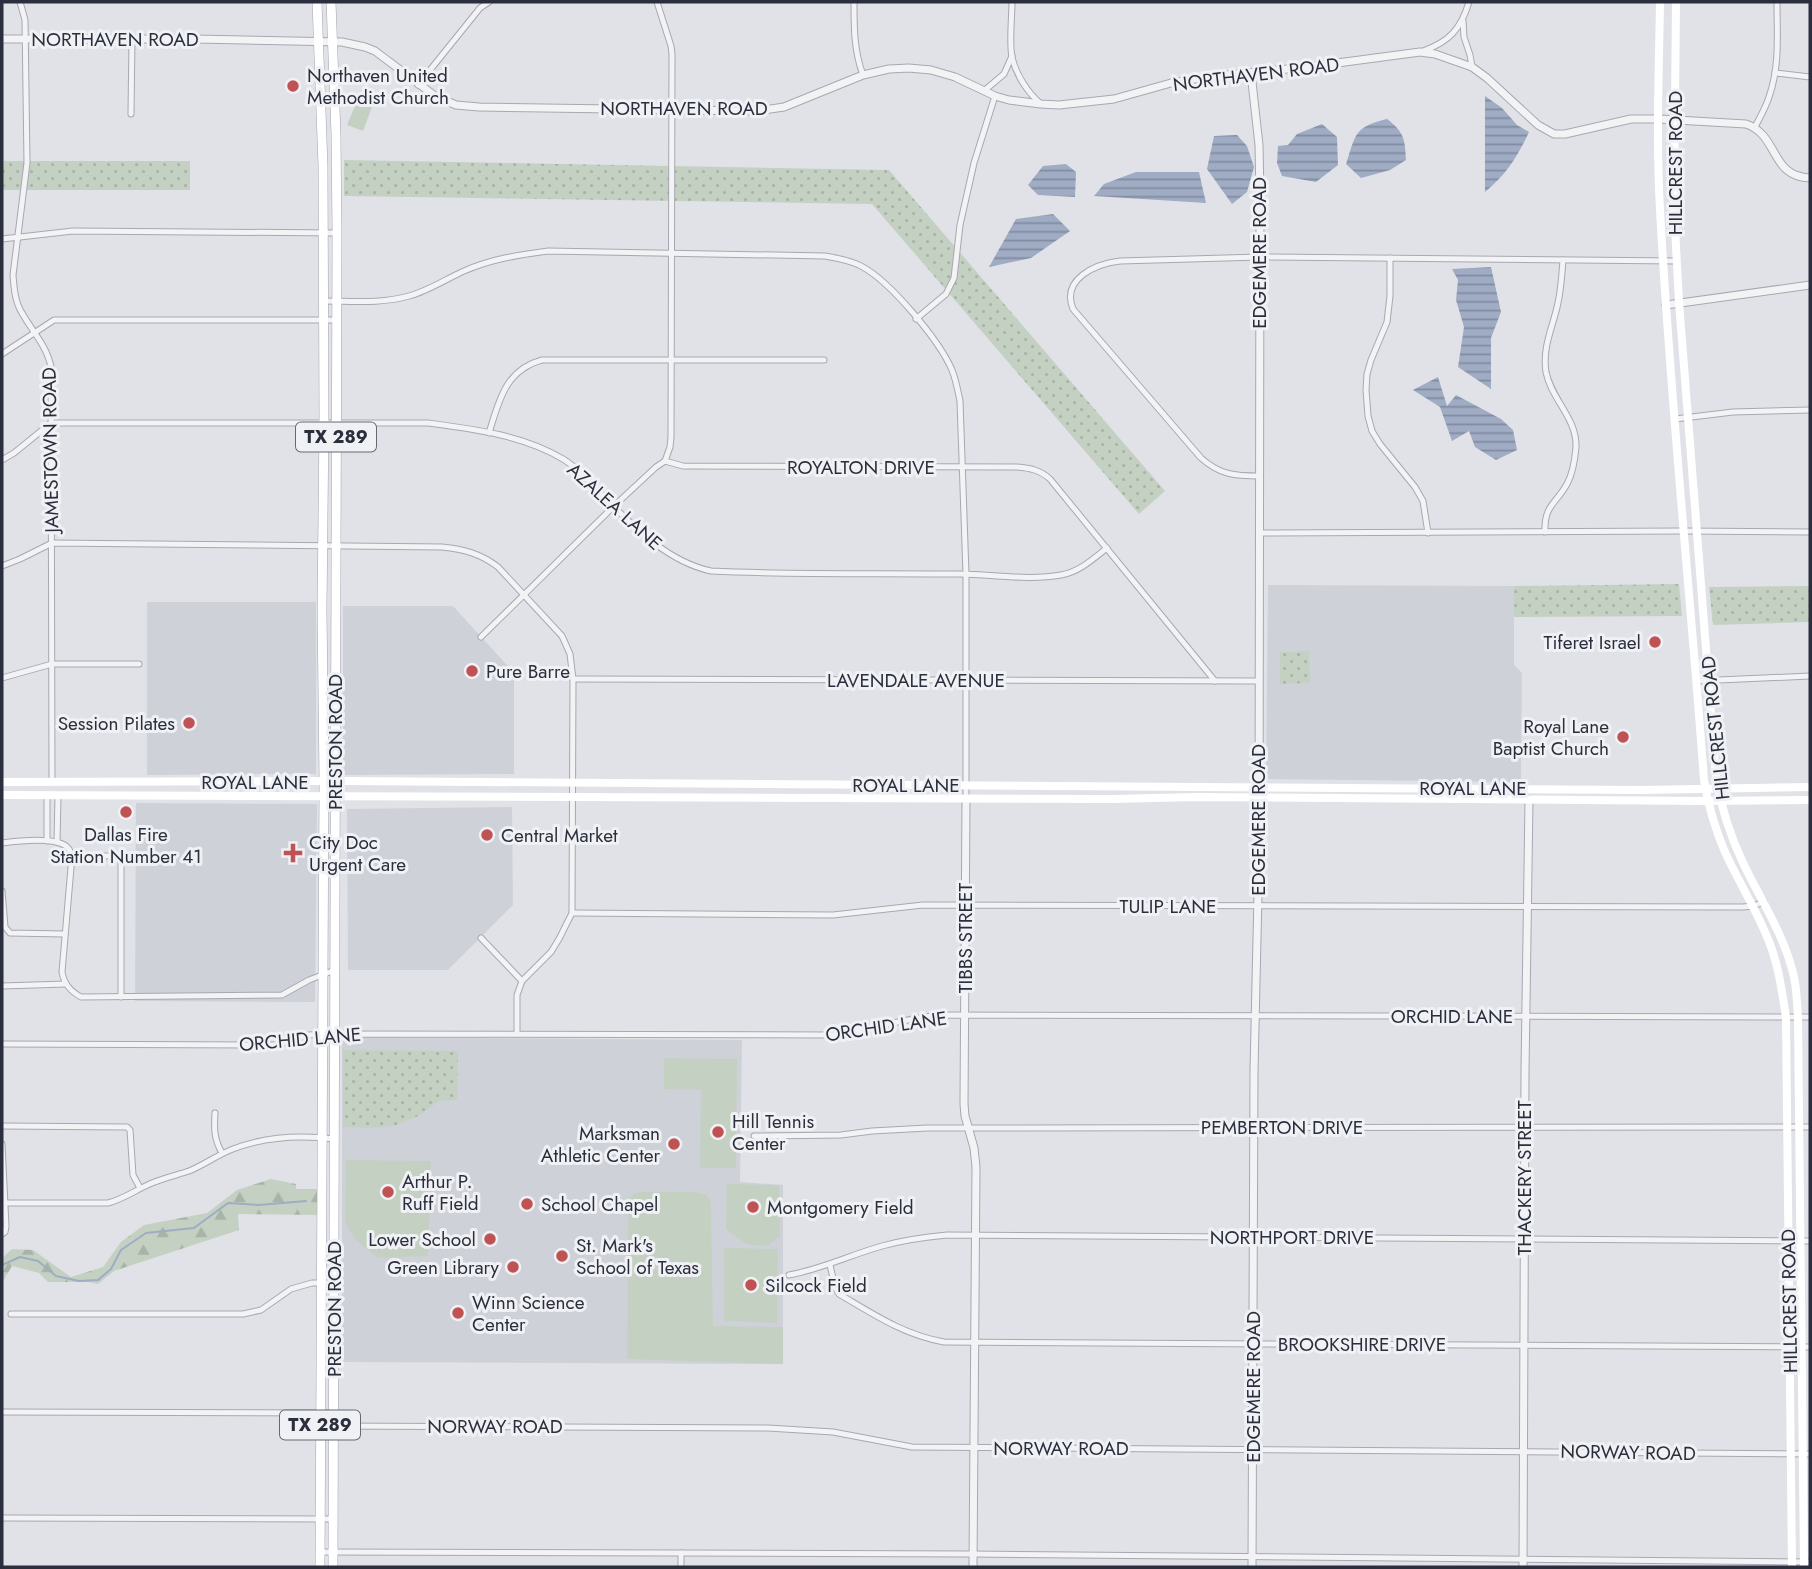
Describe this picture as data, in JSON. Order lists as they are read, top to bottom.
{
  "streets": {
    "main road": [
      "HILLCREST ROAD",
      "TX 289",
      "PRESTON ROAD",
      "ROYAL LANE"
    ],
    "street": [
      "NORTHAVEN ROAD",
      "EDGEMERE ROAD",
      "JAMESTOWN ROAD",
      "ROYALTON DRIVE",
      "AZALEA LANE",
      "LAVENDALE AVENUE",
      "TULIP LANE",
      "TIBBS STREET",
      "ORCHID LANE",
      "PEMBERTON DRIVE",
      "THACKERY STREET",
      "NORTHPORT DRIVE",
      "BROOKSHIRE DRIVE",
      "NORWAY ROAD"
    ]
  },
  "crossings": [
    ["NORTHAVEN ROAD", "HILLCREST ROAD"],
    ["NORTHAVEN ROAD", "EDGEMERE ROAD"],
    ["NORTHAVEN ROAD", "JAMESTOWN ROAD"],
    ["NORTHAVEN ROAD", "PRESTON ROAD"],
    ["HILLCREST ROAD", "ROYAL LANE"],
    ["HILLCREST ROAD", "TULIP LANE"],
    ["HILLCREST ROAD", "ORCHID LANE"],
    ["HILLCREST ROAD", "PEMBERTON DRIVE"],
    ["HILLCREST ROAD", "NORTHPORT DRIVE"],
    ["HILLCREST ROAD", "BROOKSHIRE DRIVE"],
    ["HILLCREST ROAD", "NORWAY ROAD"],
    ["EDGEMERE ROAD", "LAVENDALE AVENUE"],
    ["EDGEMERE ROAD", "ROYAL LANE"],
    ["EDGEMERE ROAD", "TULIP LANE"],
    ["EDGEMERE ROAD", "ORCHID LANE"],
    ["EDGEMERE ROAD", "PEMBERTON DRIVE"],
    ["EDGEMERE ROAD", "NORTHPORT DRIVE"],
    ["EDGEMERE ROAD", "BROOKSHIRE DRIVE"],
    ["EDGEMERE ROAD", "NORWAY ROAD"],
    ["JAMESTOWN ROAD", "AZALEA LANE"],
    ["JAMESTOWN ROAD", "ROYAL LANE"],
    ["ROYALTON DRIVE", "AZALEA LANE"],
    ["ROYALTON DRIVE", "LAVENDALE AVENUE"],
    ["ROYALTON DRIVE", "TIBBS STREET"],
    ["AZALEA LANE", "PRESTON ROAD"],
    ["AZALEA LANE", "TIBBS STREET"],
    ["LAVENDALE AVENUE", "TIBBS STREET"],
    ["PRESTON ROAD", "ROYAL LANE"],
    ["PRESTON ROAD", "TIBBS STREET"],
    ["PRESTON ROAD", "ORCHID LANE"],
    ["PRESTON ROAD", "NORWAY ROAD"],
    ["ROYAL LANE", "TIBBS STREET"],
    ["ROYAL LANE", "THACKERY STREET"],
    ["TULIP LANE", "TIBBS STREET"],
    ["TULIP LANE", "THACKERY STREET"],
    ["TIBBS STREET", "ORCHID LANE"],
    ["TIBBS STREET", "PEMBERTON DRIVE"],
    ["TIBBS STREET", "NORTHPORT DRIVE"],
    ["TIBBS STREET", "BROOKSHIRE DRIVE"],
    ["TIBBS STREET", "NORWAY ROAD"],
    ["ORCHID LANE", "THACKERY STREET"],
    ["PEMBERTON DRIVE", "THACKERY STREET"],
    ["THACKERY STREET", "NORTHPORT DRIVE"],
    ["THACKERY STREET", "BROOKSHIRE DRIVE"],
    ["THACKERY STREET", "NORWAY ROAD"],
    ["NORTHPORT DRIVE", "BROOKSHIRE DRIVE"]
  ],
  "places": {
    "other": [
      "Northaven United Methodist Church",
      "Tiferet Israel",
      "Pure Barre",
      "Session Pilates",
      "Royal Lane Baptist Church",
      "Dallas Fire Station Number 41",
      "Central Market",
      "Hill Tennis Center",
      "Marksman Athletic Center",
      "Arthur P. Ruff Field",
      "School Chapel",
      "Montgomery Field",
      "Lower School",
      "St. Mark's School of Texas",
      "Green Library",
      "Silcock Field",
      "Winn Science Center"
    ],
    "health": ["City Doc Urgent Care"]
  }
}
